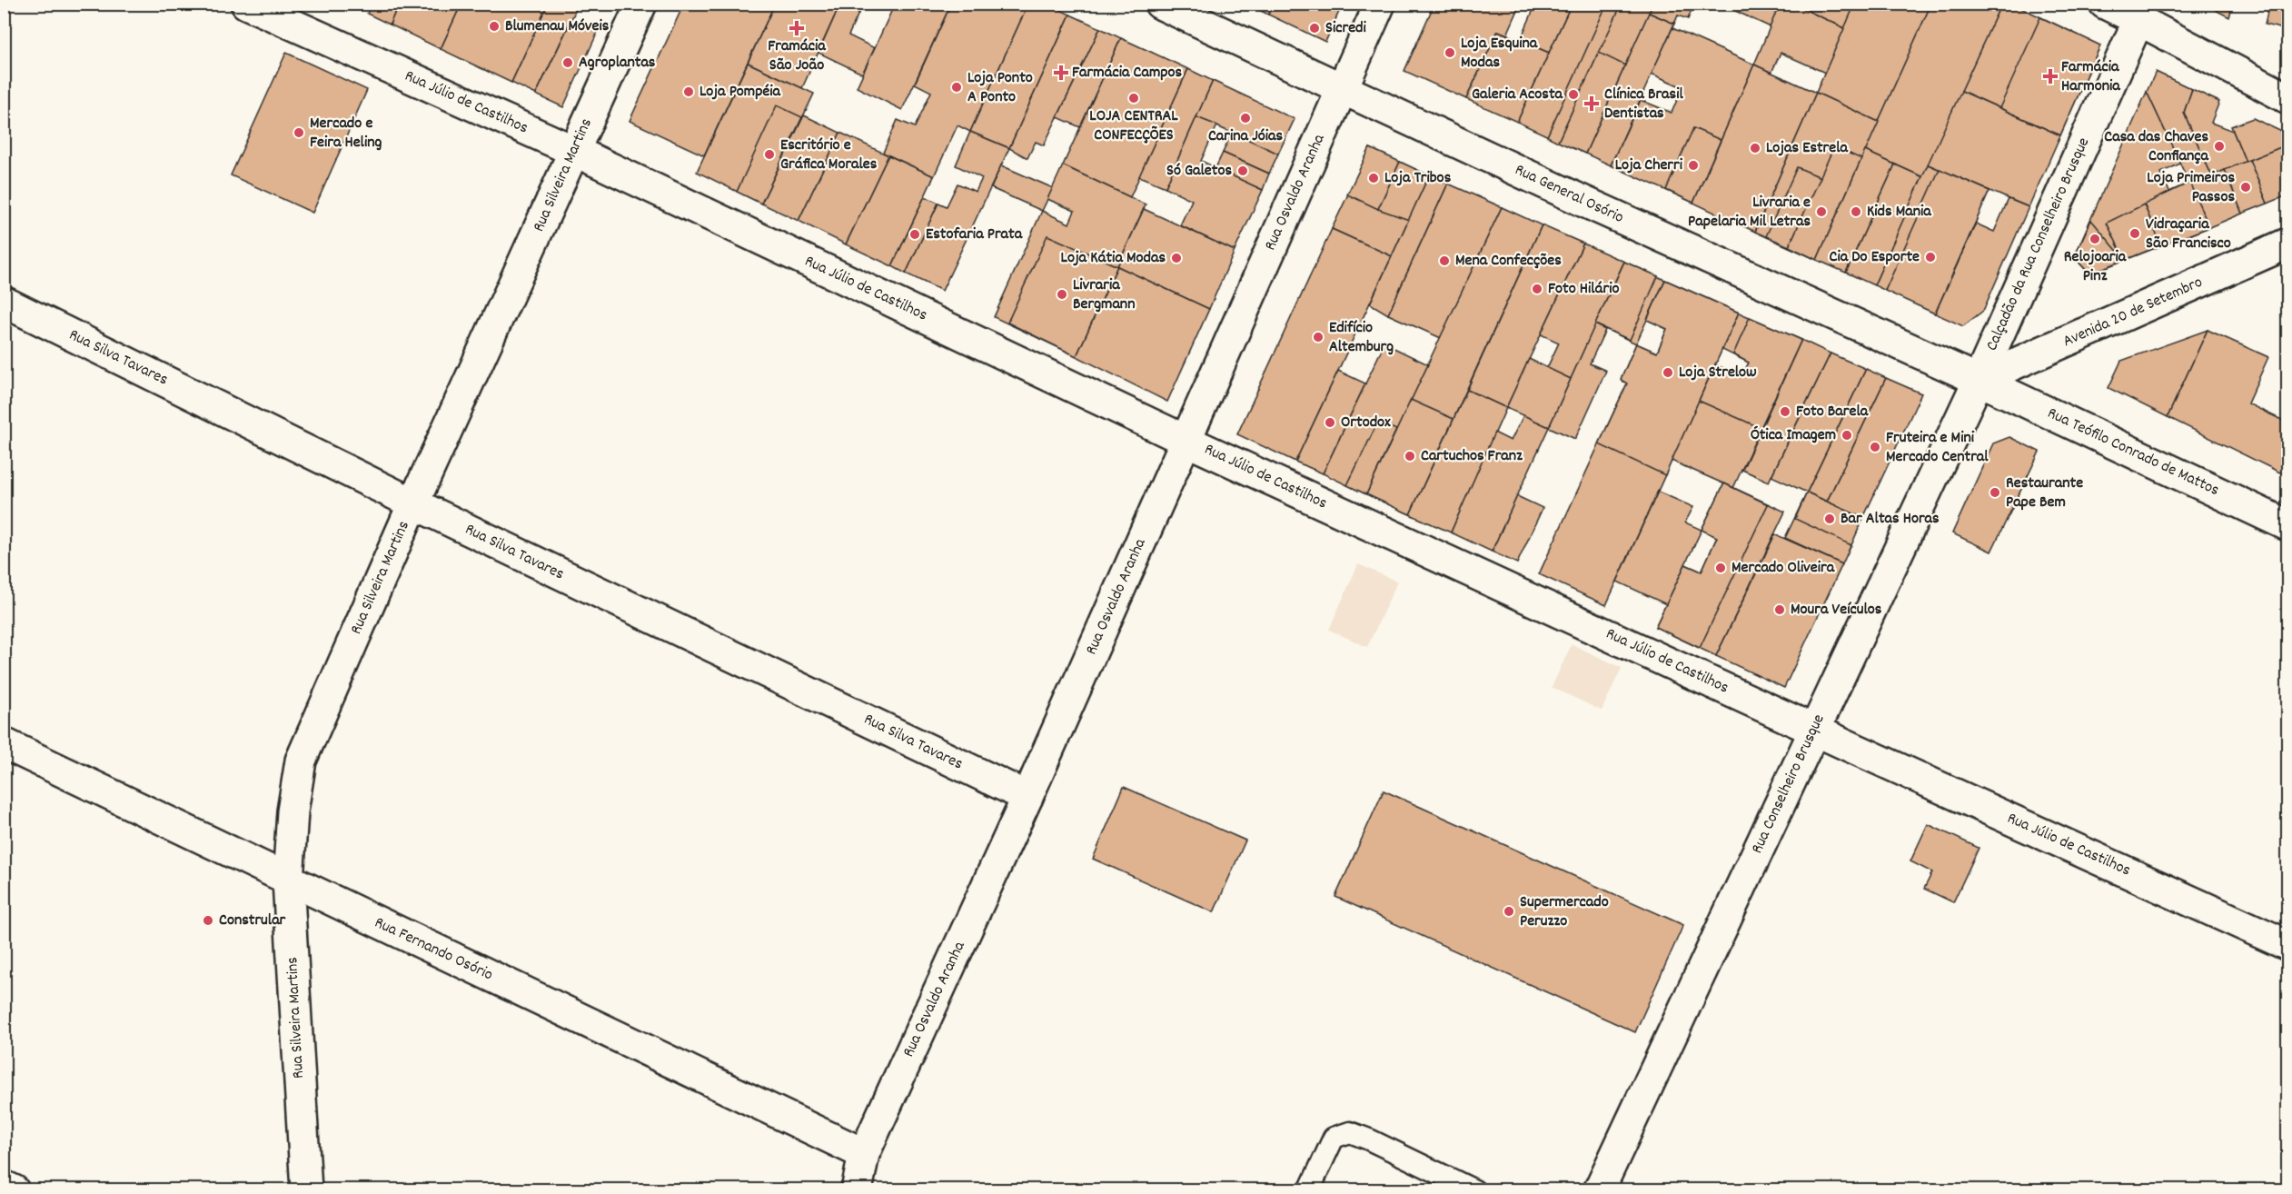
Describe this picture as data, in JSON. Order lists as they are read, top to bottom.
{
  "streets": {
    "street": [
      "Rua Júlio de Castilhos",
      "Rua Silveira Martins",
      "Rua Osvaldo Aranha",
      "Rua General Osório",
      "Calçadão da Rua Conselheiro Brusque",
      "Avenida 20 de Setembro",
      "Rua Silva Tavares",
      "Rua Teófilo Conrado de Mattos",
      "Rua Conselheiro Brusque",
      "Rua Fernando Osório"
    ]
  },
  "crossings": [
    ["Rua Júlio de Castilhos", "Rua Silveira Martins"],
    ["Rua Júlio de Castilhos", "Rua Osvaldo Aranha"],
    ["Rua Júlio de Castilhos", "Rua Conselheiro Brusque"],
    ["Rua Silveira Martins", "Rua Silva Tavares"],
    ["Rua Silveira Martins", "Rua Fernando Osório"],
    ["Rua Osvaldo Aranha", "Rua General Osório"],
    ["Rua Osvaldo Aranha", "Rua Silva Tavares"],
    ["Rua Osvaldo Aranha", "Rua Fernando Osório"],
    ["Rua General Osório", "Calçadão da Rua Conselheiro Brusque"],
    ["Rua General Osório", "Avenida 20 de Setembro"],
    ["Rua General Osório", "Rua Teófilo Conrado de Mattos"],
    ["Rua General Osório", "Rua Conselheiro Brusque"],
    ["Calçadão da Rua Conselheiro Brusque", "Avenida 20 de Setembro"],
    ["Calçadão da Rua Conselheiro Brusque", "Rua Teófilo Conrado de Mattos"],
    ["Calçadão da Rua Conselheiro Brusque", "Rua Conselheiro Brusque"],
    ["Avenida 20 de Setembro", "Rua Teófilo Conrado de Mattos"],
    ["Avenida 20 de Setembro", "Rua Conselheiro Brusque"],
    ["Rua Teófilo Conrado de Mattos", "Rua Conselheiro Brusque"]
  ],
  "places": {
    "other": [
      "Blumenau Móveis",
      "Sicredi",
      "Loja Esquina Modas",
      "Agroplantas",
      "Loja Ponto A Ponto",
      "Loja Pompéia",
      "Galeria Acosta",
      "LOJA CENTRAL CONFECÇÕES",
      "Carina Jóias",
      "Mercado e Feira Heling",
      "Casa das Chaves Confiança",
      "Lojas Estrela",
      "Escritório e Gráfica Morales",
      "Loja Cherri",
      "Só Galetos",
      "Loja Tribos",
      "Loja Primeiros Passos",
      "Livraria e Papelaria Mil Letras",
      "Kids Mania",
      "Vidraçaria São Francisco",
      "Estofaria Prata",
      "Relojoaria Pinz",
      "Cia Do Esporte",
      "Loja Kátia Modas",
      "Mena Confecções",
      "Foto Hilário",
      "Livraria Bergmann",
      "Edifício Altemburg",
      "Loja Strelow",
      "Foto Barela",
      "Ortodox",
      "Ótica Imagem",
      "Fruteira e Mini Mercado Central",
      "Cartuchos Franz",
      "Restaurante Pape Bem",
      "Bar Altas Horas",
      "Mercado Oliveira",
      "Moura Veículos",
      "Supermercado Peruzzo",
      "Constrular"
    ],
    "health": [
      "Framácia São João",
      "Farmácia Campos",
      "Farmácia Harmonia",
      "Clínica Brasil Dentistas"
    ]
  }
}
